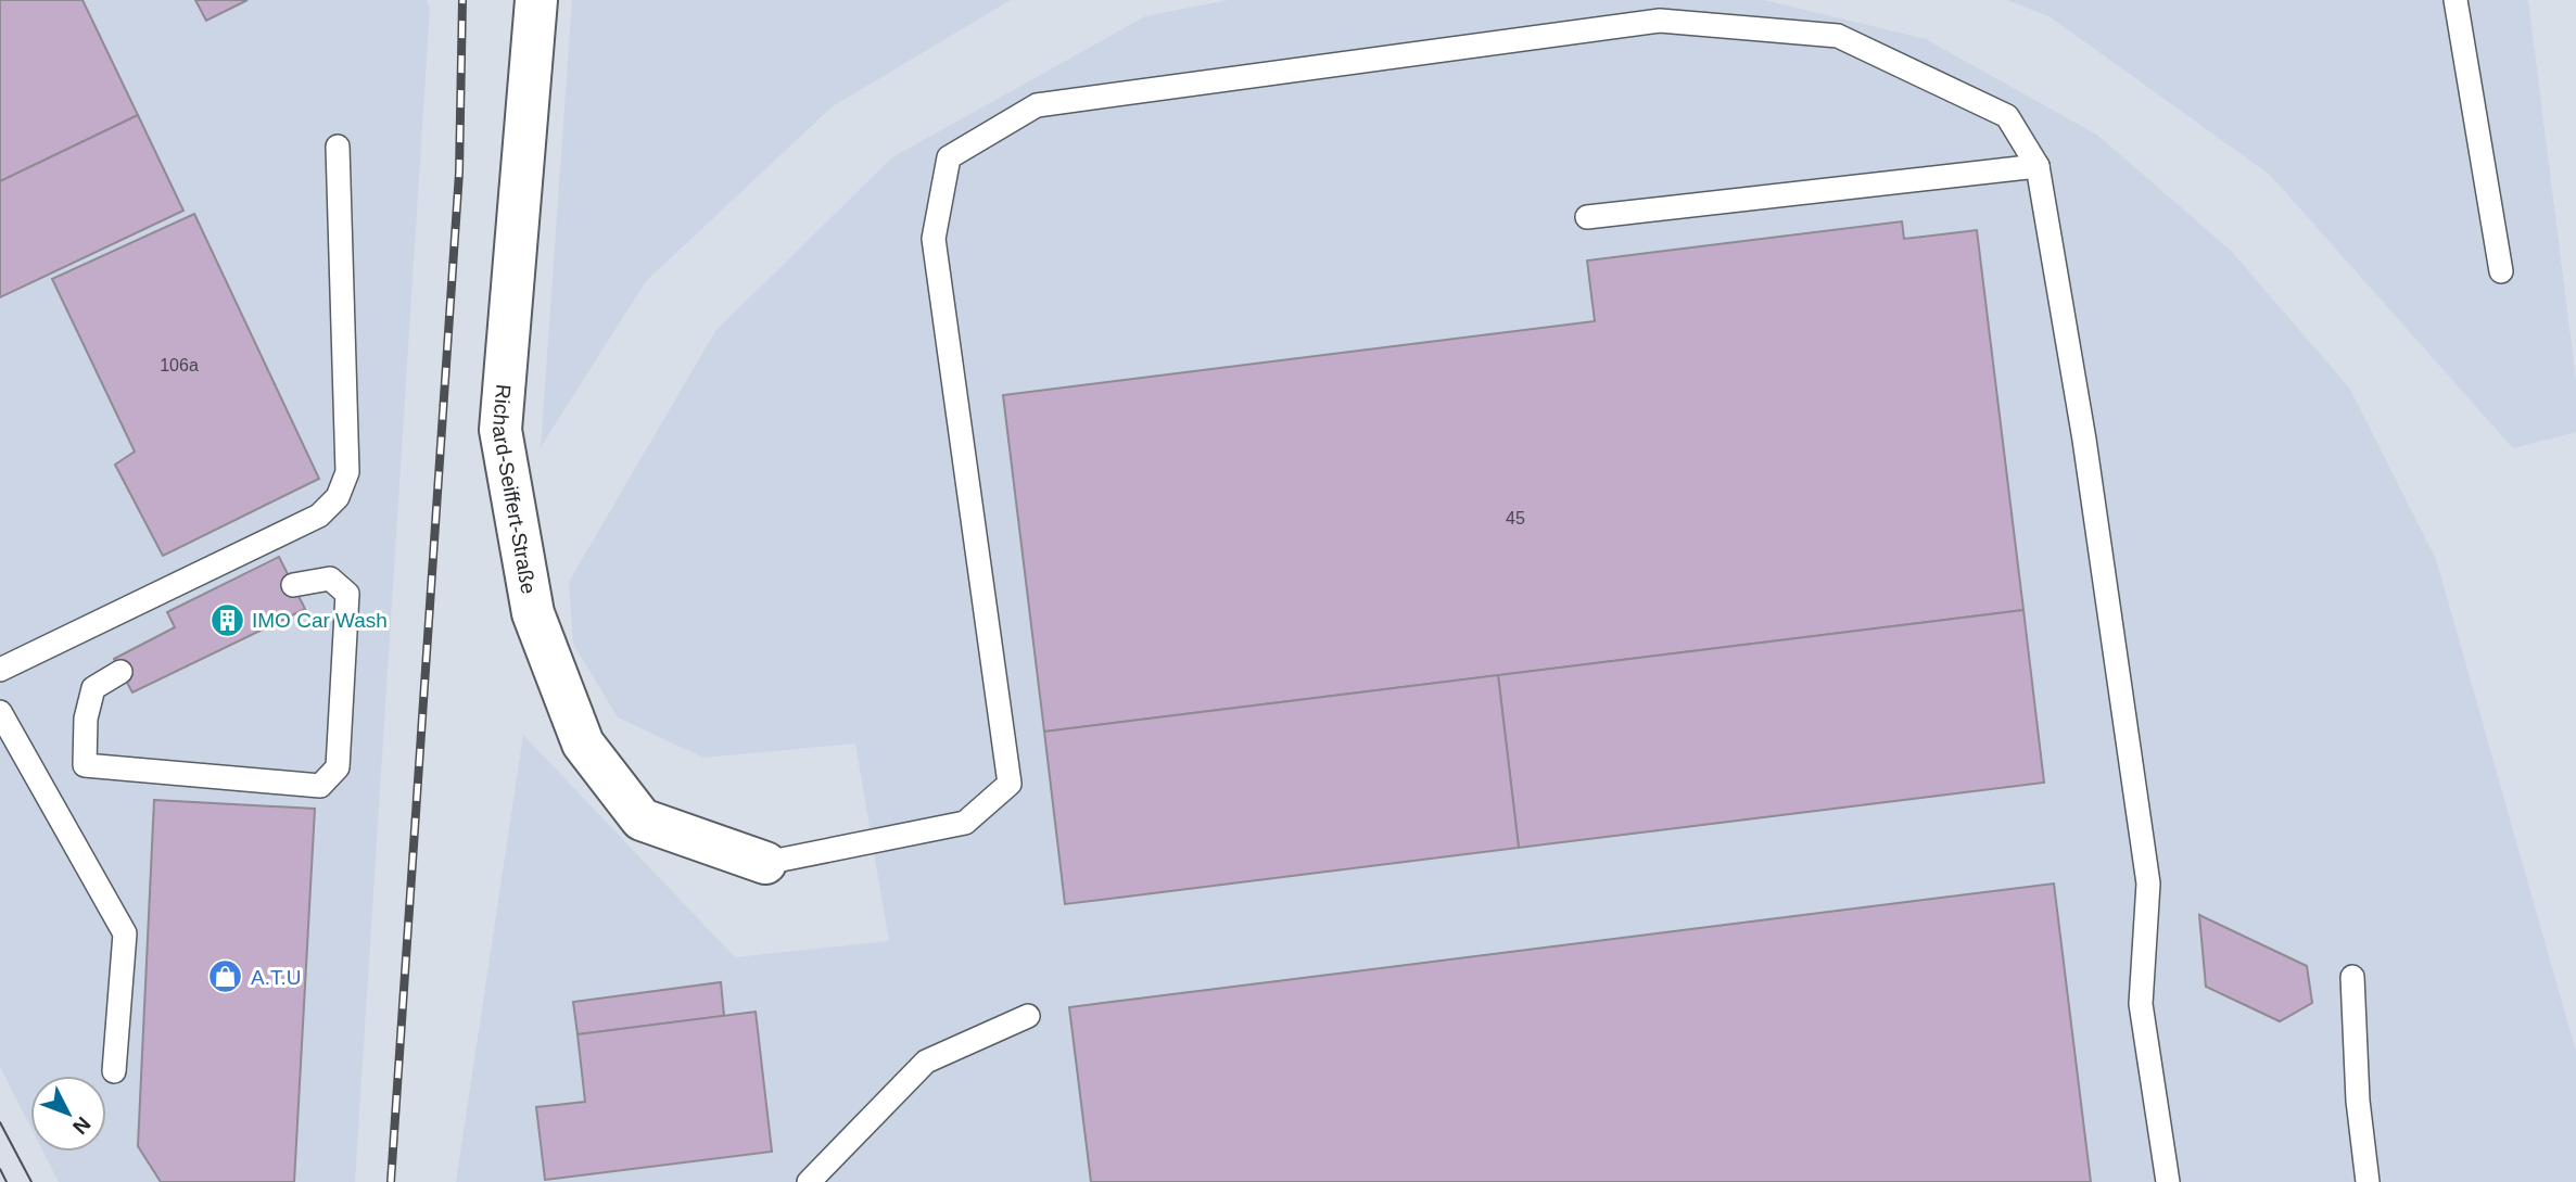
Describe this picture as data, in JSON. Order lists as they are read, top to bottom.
{
  "streets": {
    "street": ["Richard-Seiffert-Straße"]
  },
  "places": {
    "building": ["IMO Car Wash"],
    "shop": ["A.T.U"]
  },
  "house_numbers": ["106a", "45"],
  "north": "bottom right"
}
